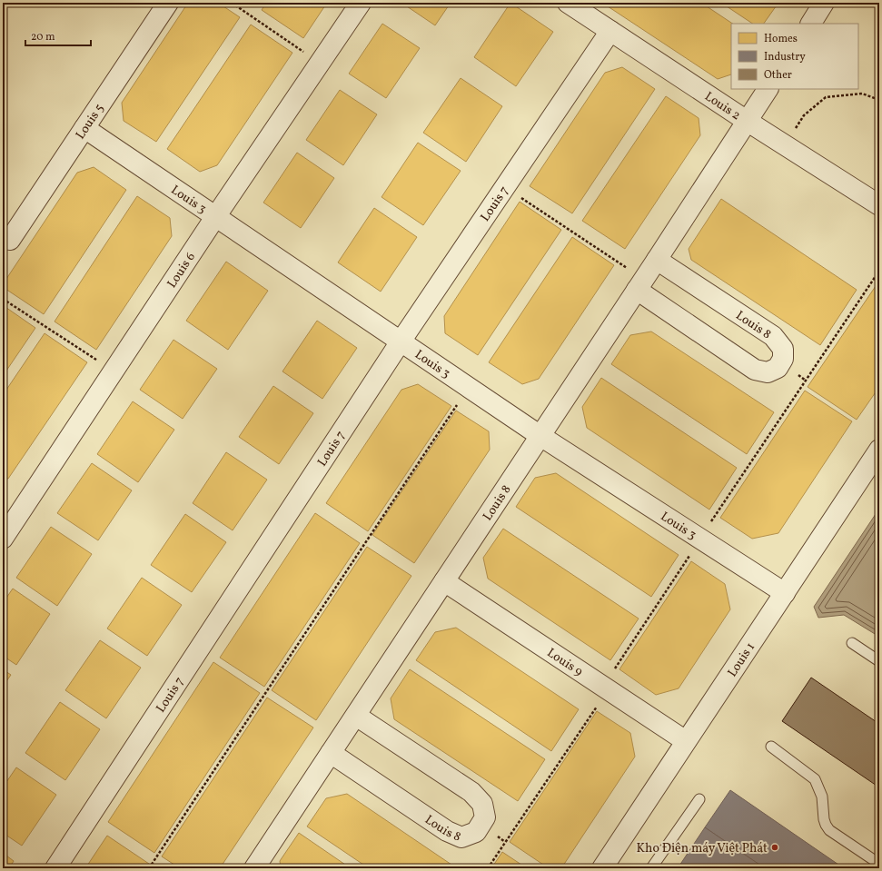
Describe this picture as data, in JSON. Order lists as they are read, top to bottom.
{
  "streets": {
    "street": [
      "Louis 2",
      "Louis 5",
      "Louis 3",
      "Louis 7",
      "Louis 6",
      "Louis 8",
      "Louis 1",
      "Louis 9"
    ]
  },
  "crossings": [
    ["Louis 2", "Louis 7"],
    ["Louis 2", "Louis 8"],
    ["Louis 5", "Louis 3"],
    ["Louis 3", "Louis 7"],
    ["Louis 3", "Louis 6"],
    ["Louis 3", "Louis 8"],
    ["Louis 3", "Louis 1"],
    ["Louis 8", "Louis 9"],
    ["Louis 1", "Louis 9"]
  ],
  "places": ["Kho Điện máy Việt Phát"],
  "legend": ["Homes", "Industry", "Other"],
  "scale_bar": "20 m"
}
